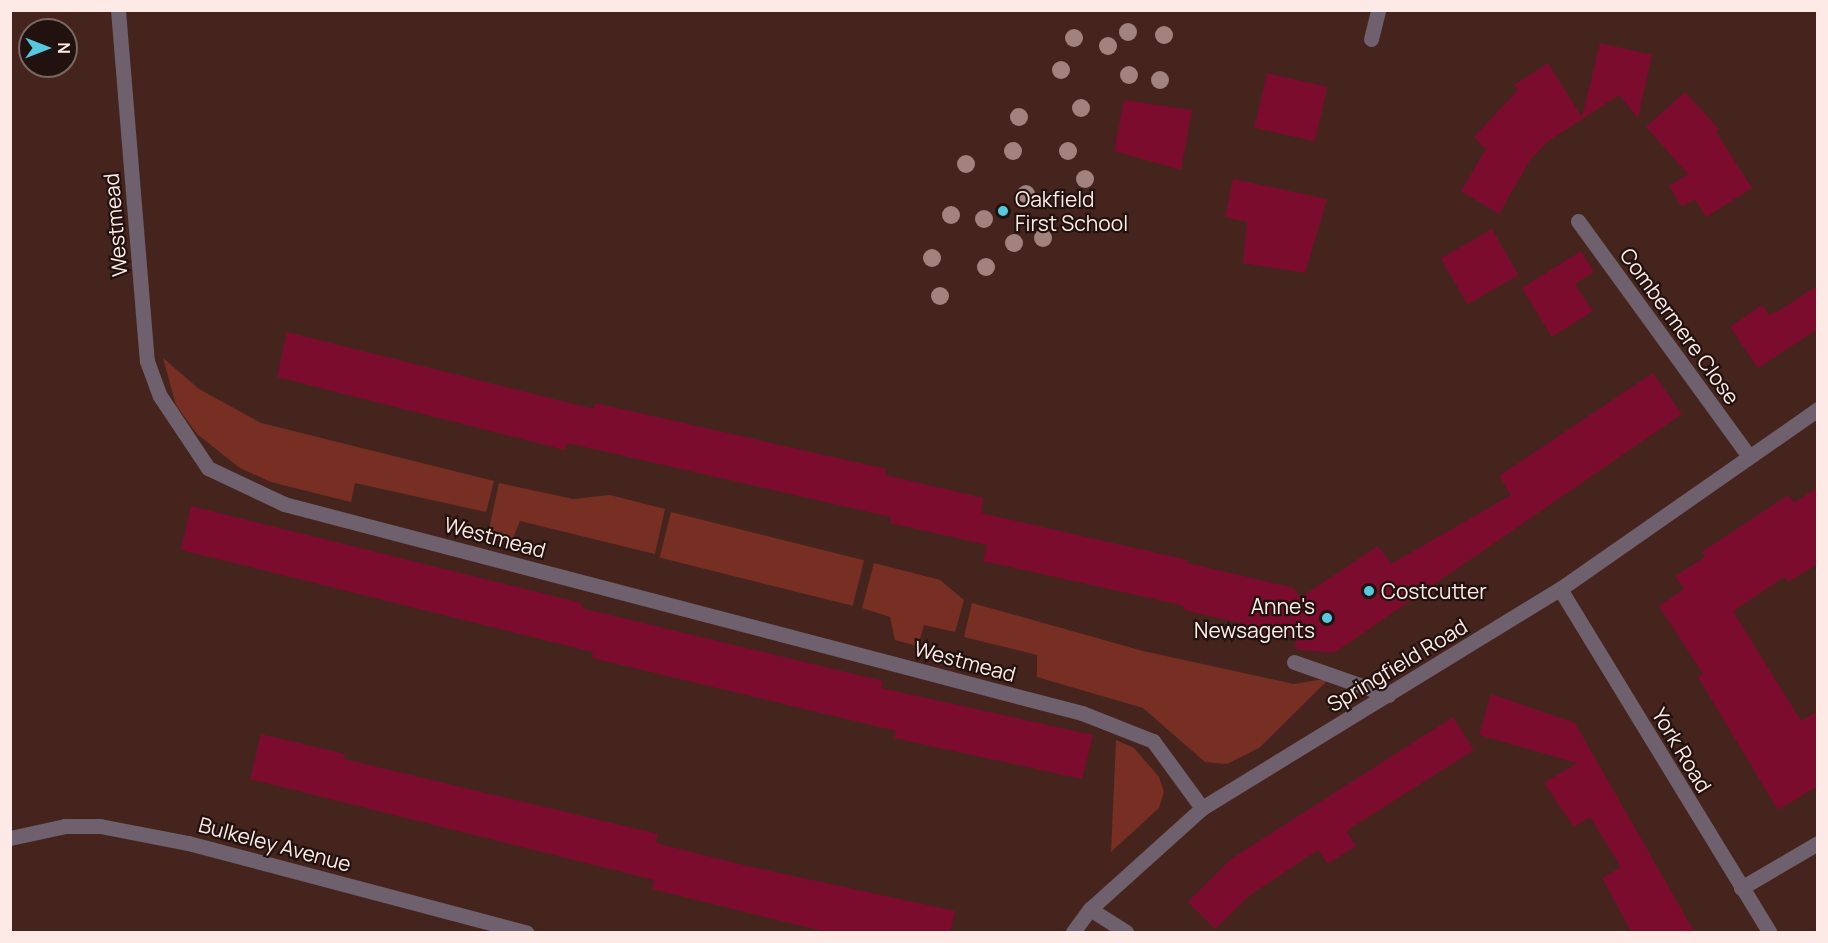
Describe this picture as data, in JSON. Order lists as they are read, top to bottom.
{
  "streets": {
    "street": [
      "Westmead",
      "Combermere Close",
      "Springfield Road",
      "York Road",
      "Bulkeley Avenue"
    ]
  },
  "crossings": [
    ["Westmead", "Springfield Road"],
    ["Combermere Close", "Springfield Road"],
    ["Springfield Road", "York Road"]
  ],
  "places": ["Oakfield First School", "Costcutter", "Anne's Newsagents"],
  "north": "right"
}
